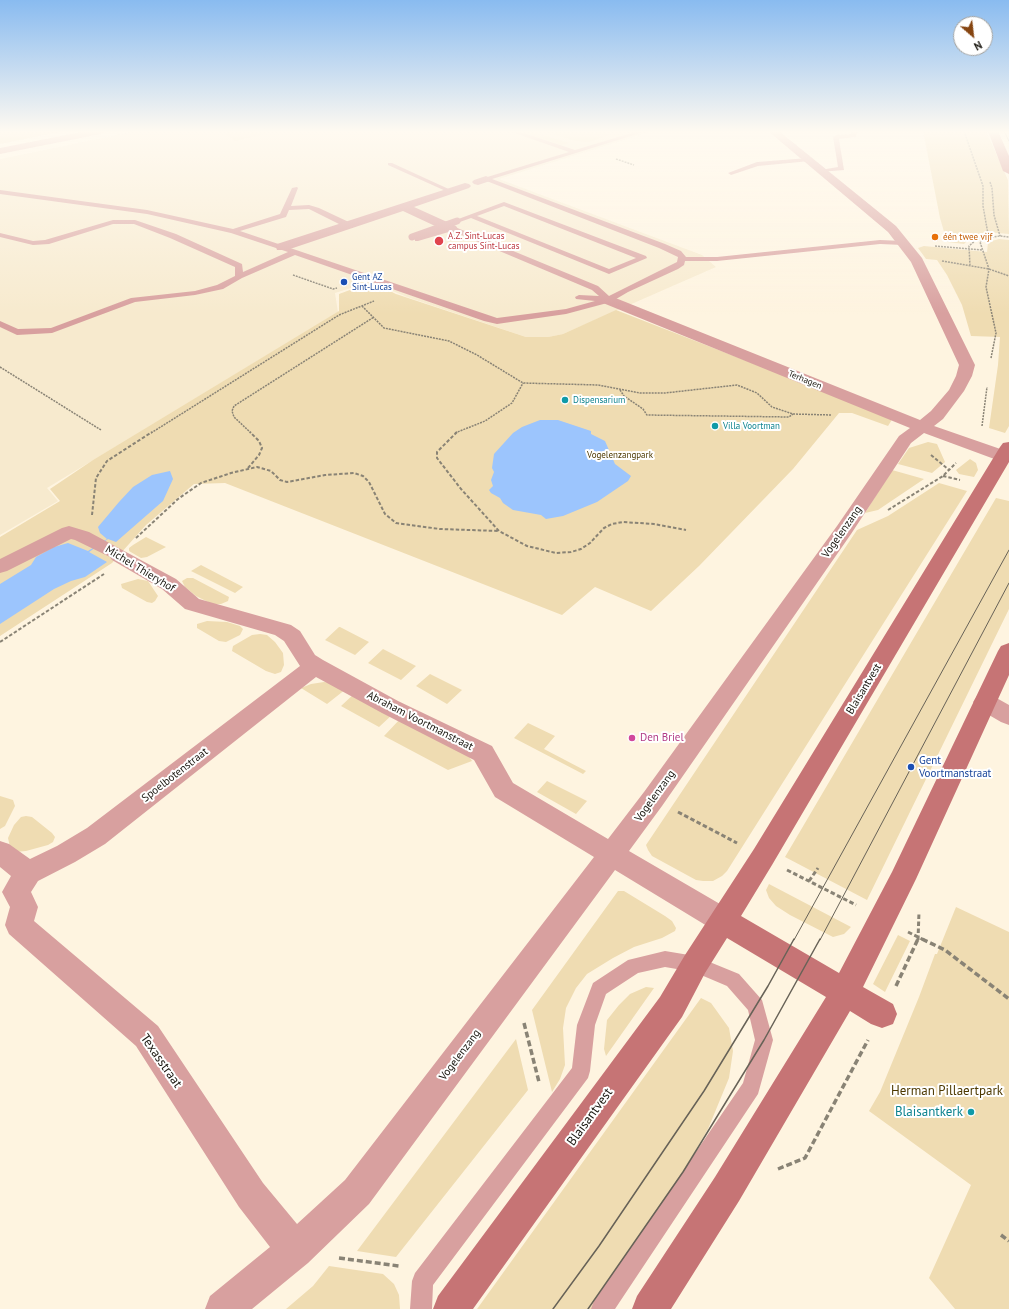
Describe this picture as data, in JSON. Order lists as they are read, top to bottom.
{
  "streets": {
    "main road": ["Blaisantvest"],
    "street": [
      "Terhagen",
      "Vogelenzang",
      "Michel Thieryhof",
      "Abraham Voortmanstraat",
      "Spoelbotenstraat",
      "Texasstraat"
    ]
  },
  "crossings": [
    ["Terhagen", "Vogelenzang"],
    ["Terhagen", "Blaisantvest"],
    ["Vogelenzang", "Abraham Voortmanstraat"],
    ["Vogelenzang", "Texasstraat"],
    ["Michel Thieryhof", "Abraham Voortmanstraat"],
    ["Blaisantvest", "Abraham Voortmanstraat"],
    ["Abraham Voortmanstraat", "Spoelbotenstraat"],
    ["Spoelbotenstraat", "Texasstraat"]
  ],
  "parks": ["Vogelenzangpark", "Herman Pillaertpark"],
  "places": [
    "één twee vijf",
    "A.Z. Sint-Lucas campus Sint-Lucas",
    "Gent AZ Sint-Lucas",
    "Dispensarium",
    "Villa Voortman",
    "Den Briel",
    "Gent Voortmanstraat",
    "Blaisantkerk"
  ],
  "north": "bottom right"
}
